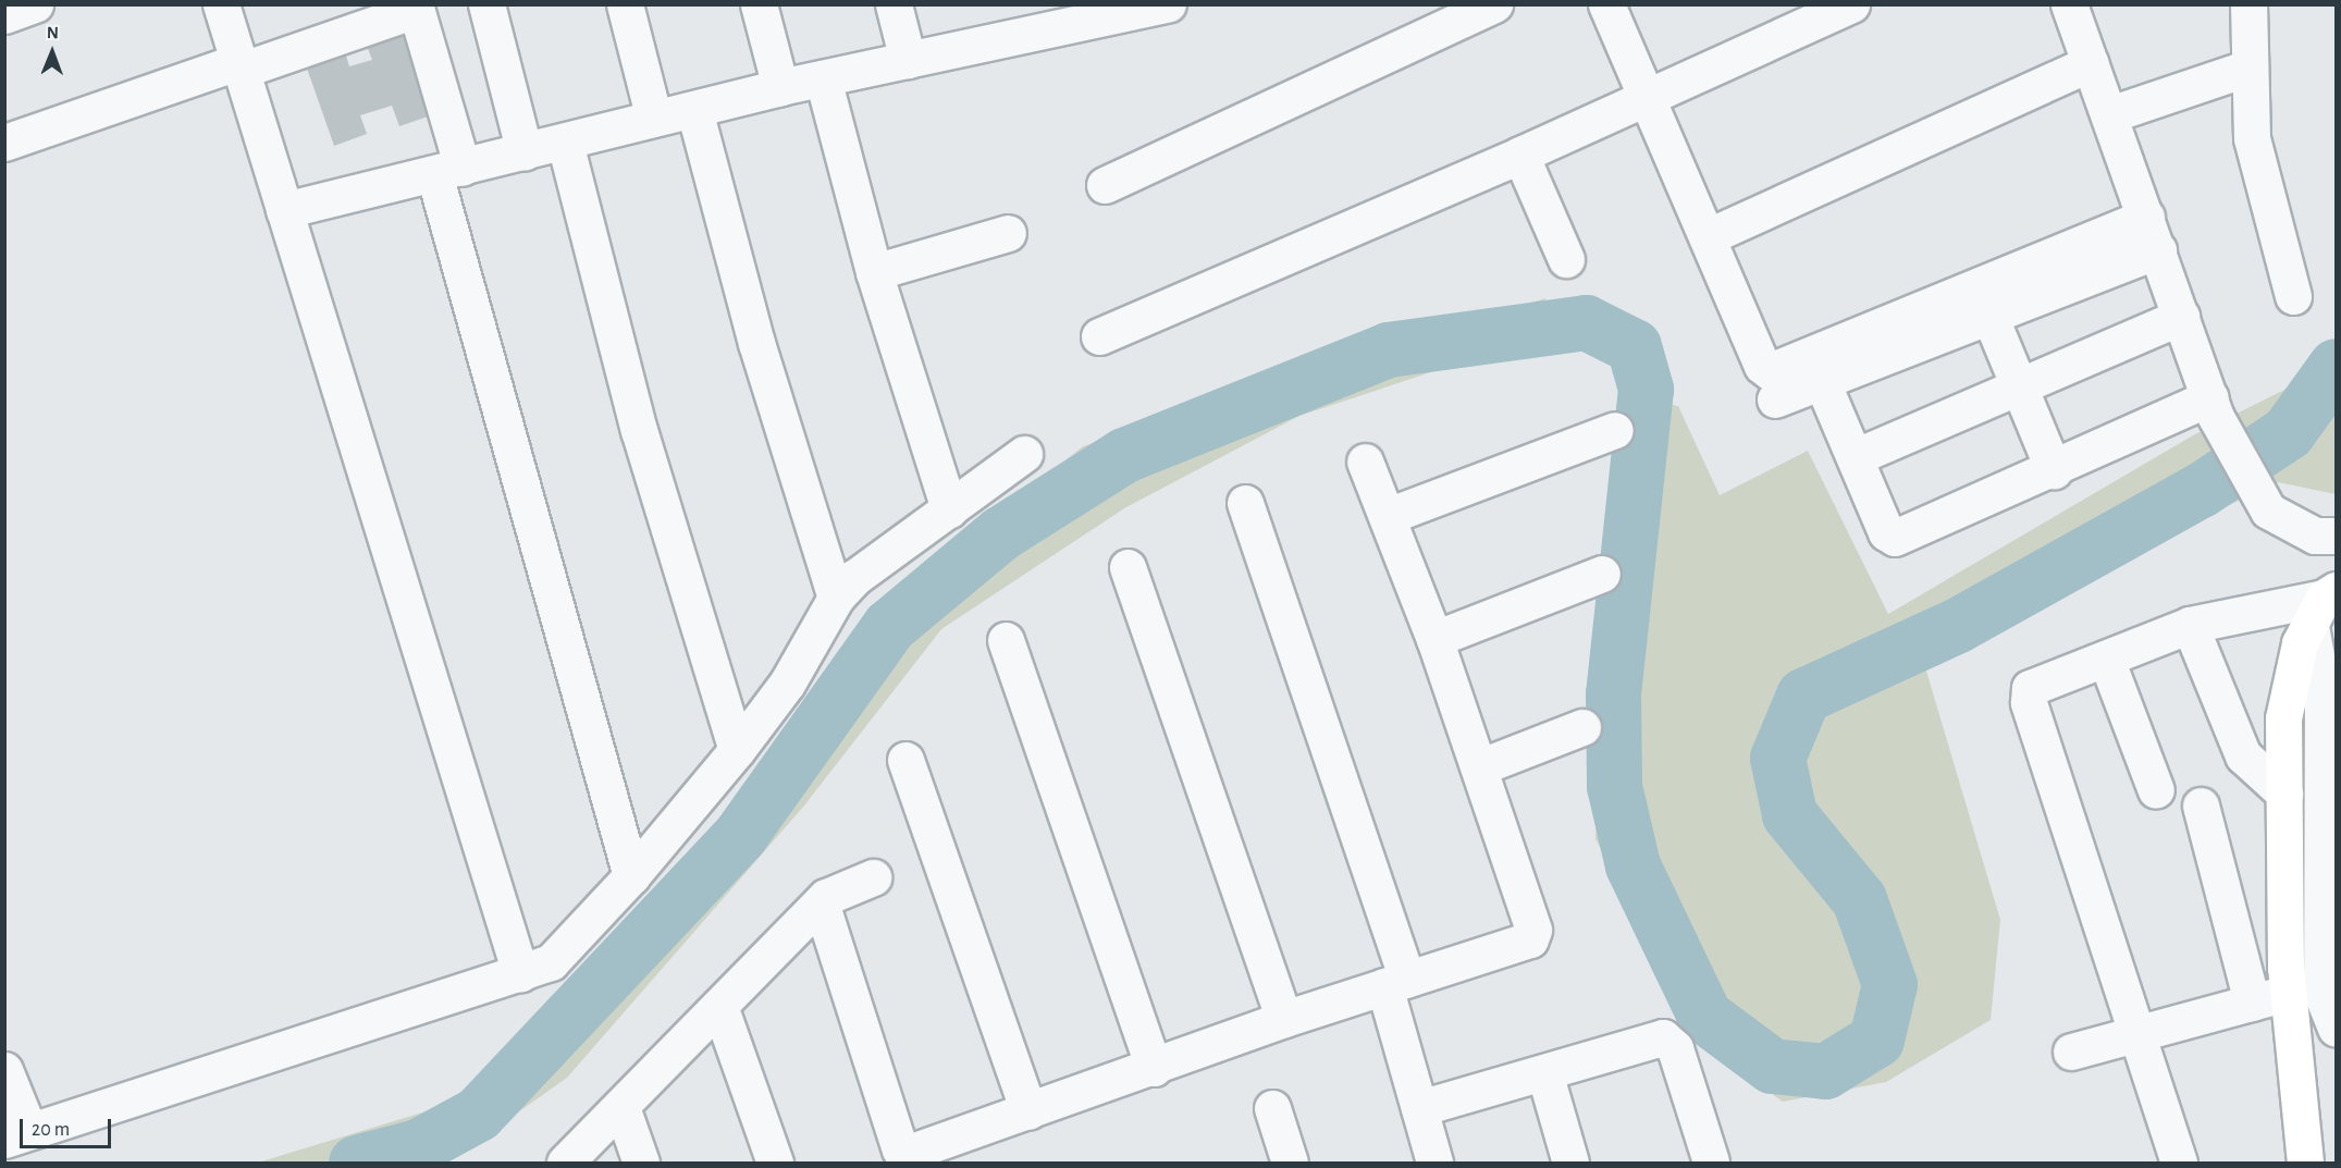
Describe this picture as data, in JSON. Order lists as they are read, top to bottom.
{
  "scale_bar": "20 m",
  "north": "top"
}
